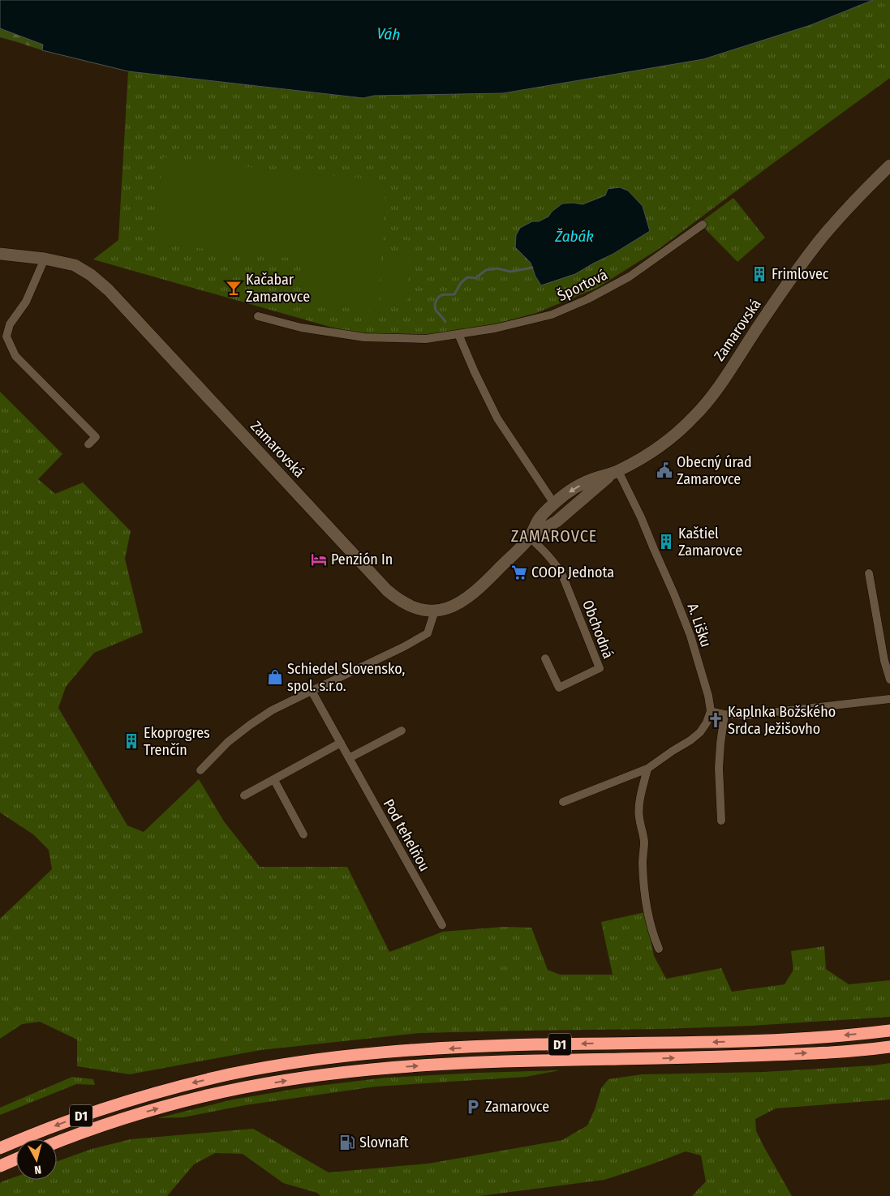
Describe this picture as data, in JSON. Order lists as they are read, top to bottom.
{
  "streets": {
    "highway": ["D1"],
    "main road": ["Zamarovská"],
    "street": [
      "Športová",
      "A. Lišku",
      "Obchodná",
      "Pod tehelňou"
    ]
  },
  "crossings": [
    ["Zamarovská", "A. Lišku"],
    ["Zamarovská", "Obchodná"]
  ],
  "districts": ["ZAMAROVCE"],
  "water": ["Váh", "Žabák"],
  "places": {
    "building": ["Frimlovec", "Kaštiel Zamarovce", "Ekoprogres Trenčín"],
    "bar": ["Kačabar Zamarovce"],
    "public building": ["Obecný úrad Zamarovce"],
    "hotel": ["Penzión In"],
    "supermarket": ["COOP Jednota"],
    "shop": ["Schiedel Slovensko, spol. s.r.o."],
    "church": ["Kaplnka Božského Srdca Ježišovho"],
    "parking": ["Zamarovce"],
    "fuel station": ["Slovnaft"]
  },
  "north": "bottom"
}
